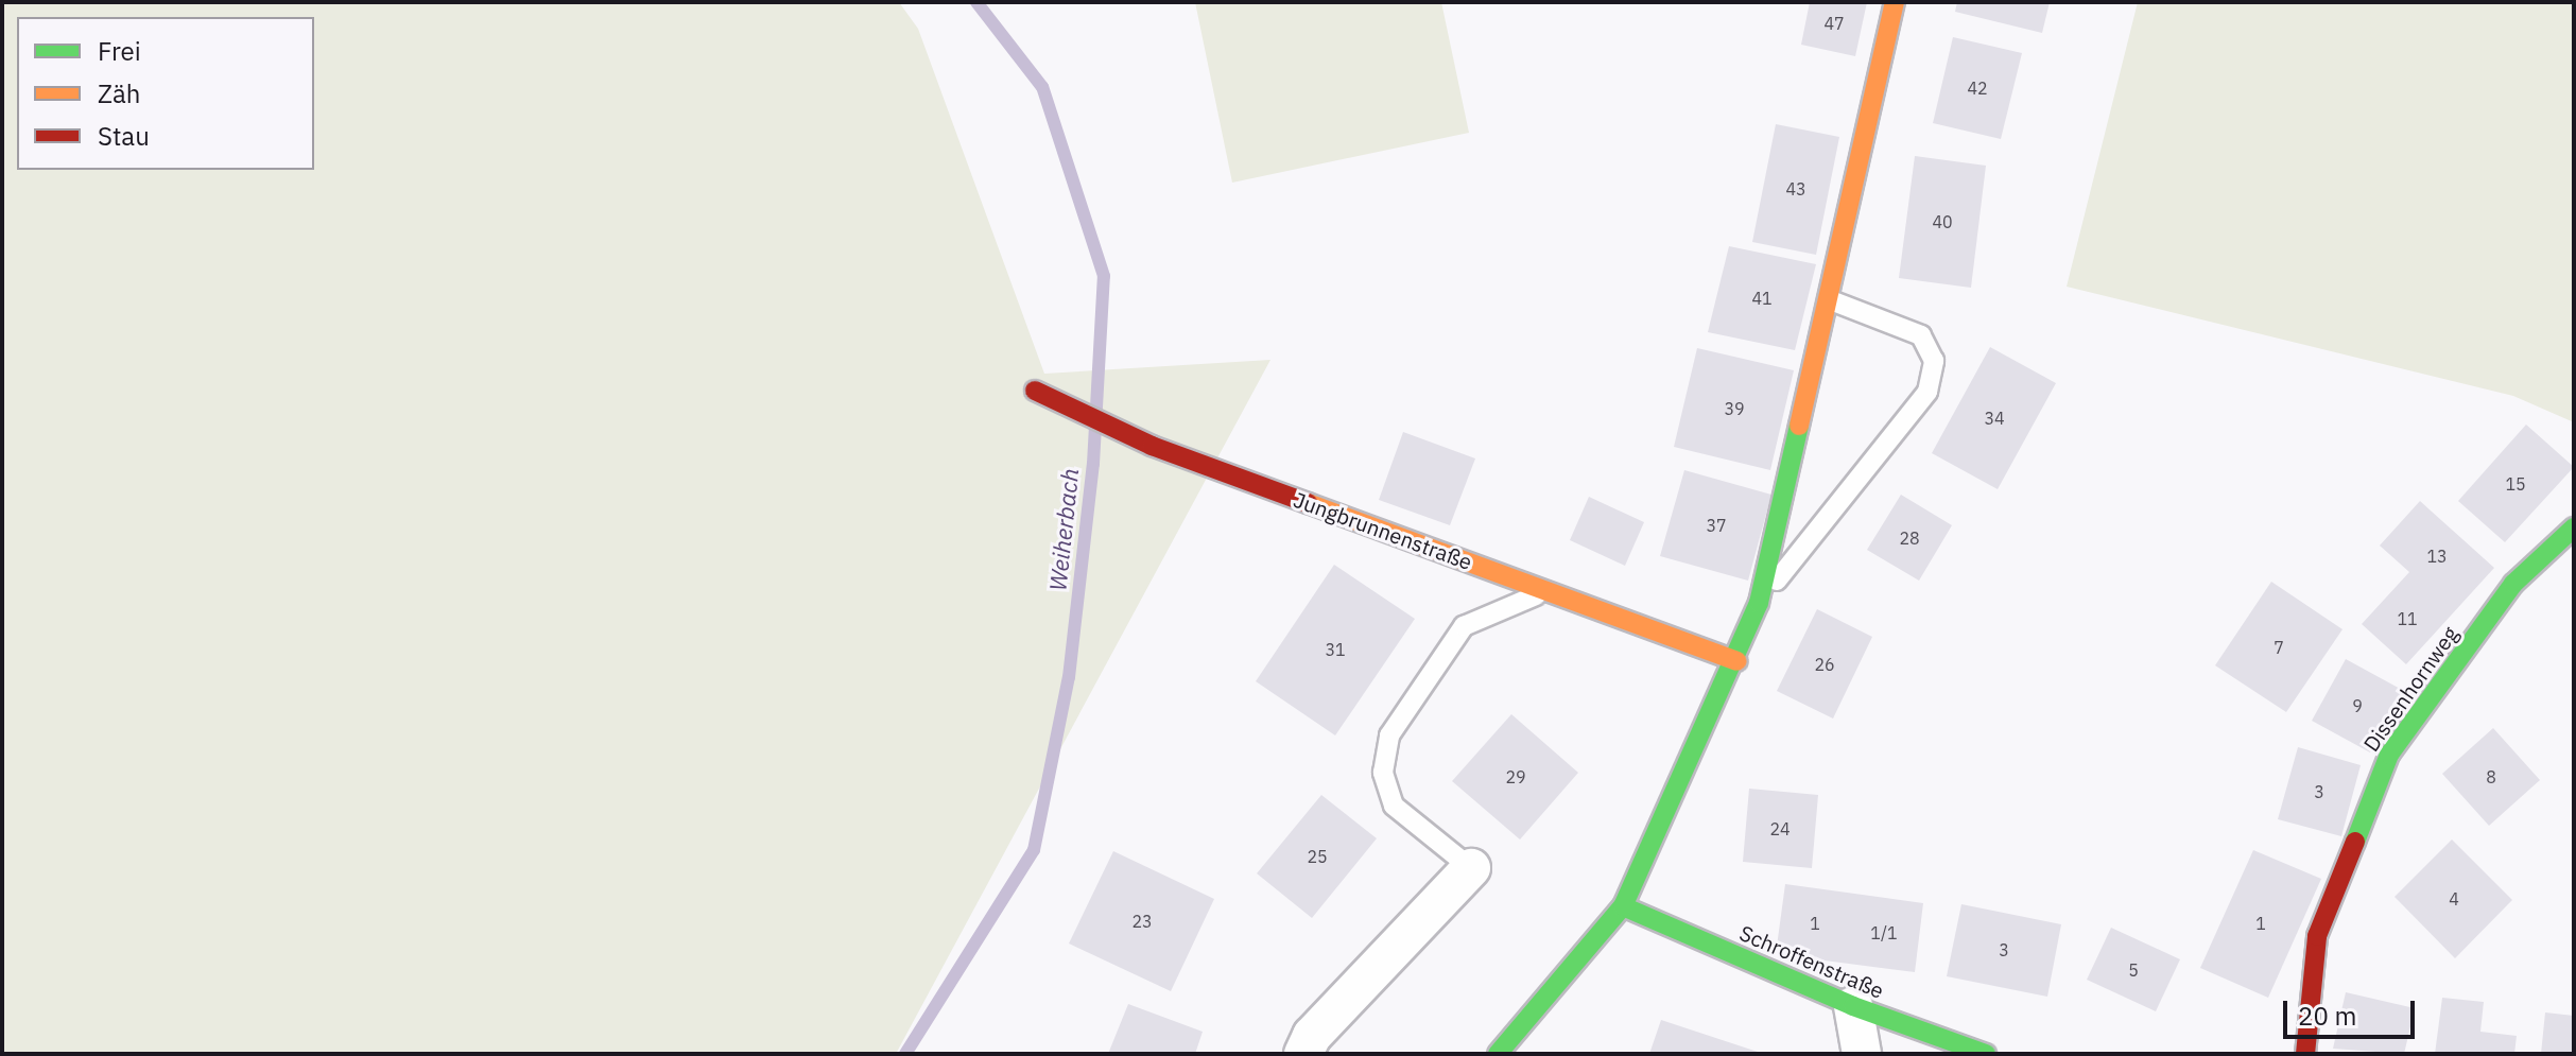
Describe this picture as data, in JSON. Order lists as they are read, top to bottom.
{
  "streets": {
    "street": ["Jungbrunnenstraße", "Dissenhornweg", "Schroffenstraße"]
  },
  "water": ["Weiherbach"],
  "house_numbers": [
    "47",
    "42",
    "43",
    "40",
    "41",
    "39",
    "34",
    "15",
    "37",
    "28",
    "13",
    "11",
    "7",
    "31",
    "26",
    "9",
    "29",
    "8",
    "3",
    "24",
    "25",
    "4",
    "23",
    "1",
    "1",
    "1/1",
    "3",
    "5"
  ],
  "legend": ["Frei", "Zäh", "Stau"],
  "scale_bar": "20 m"
}
